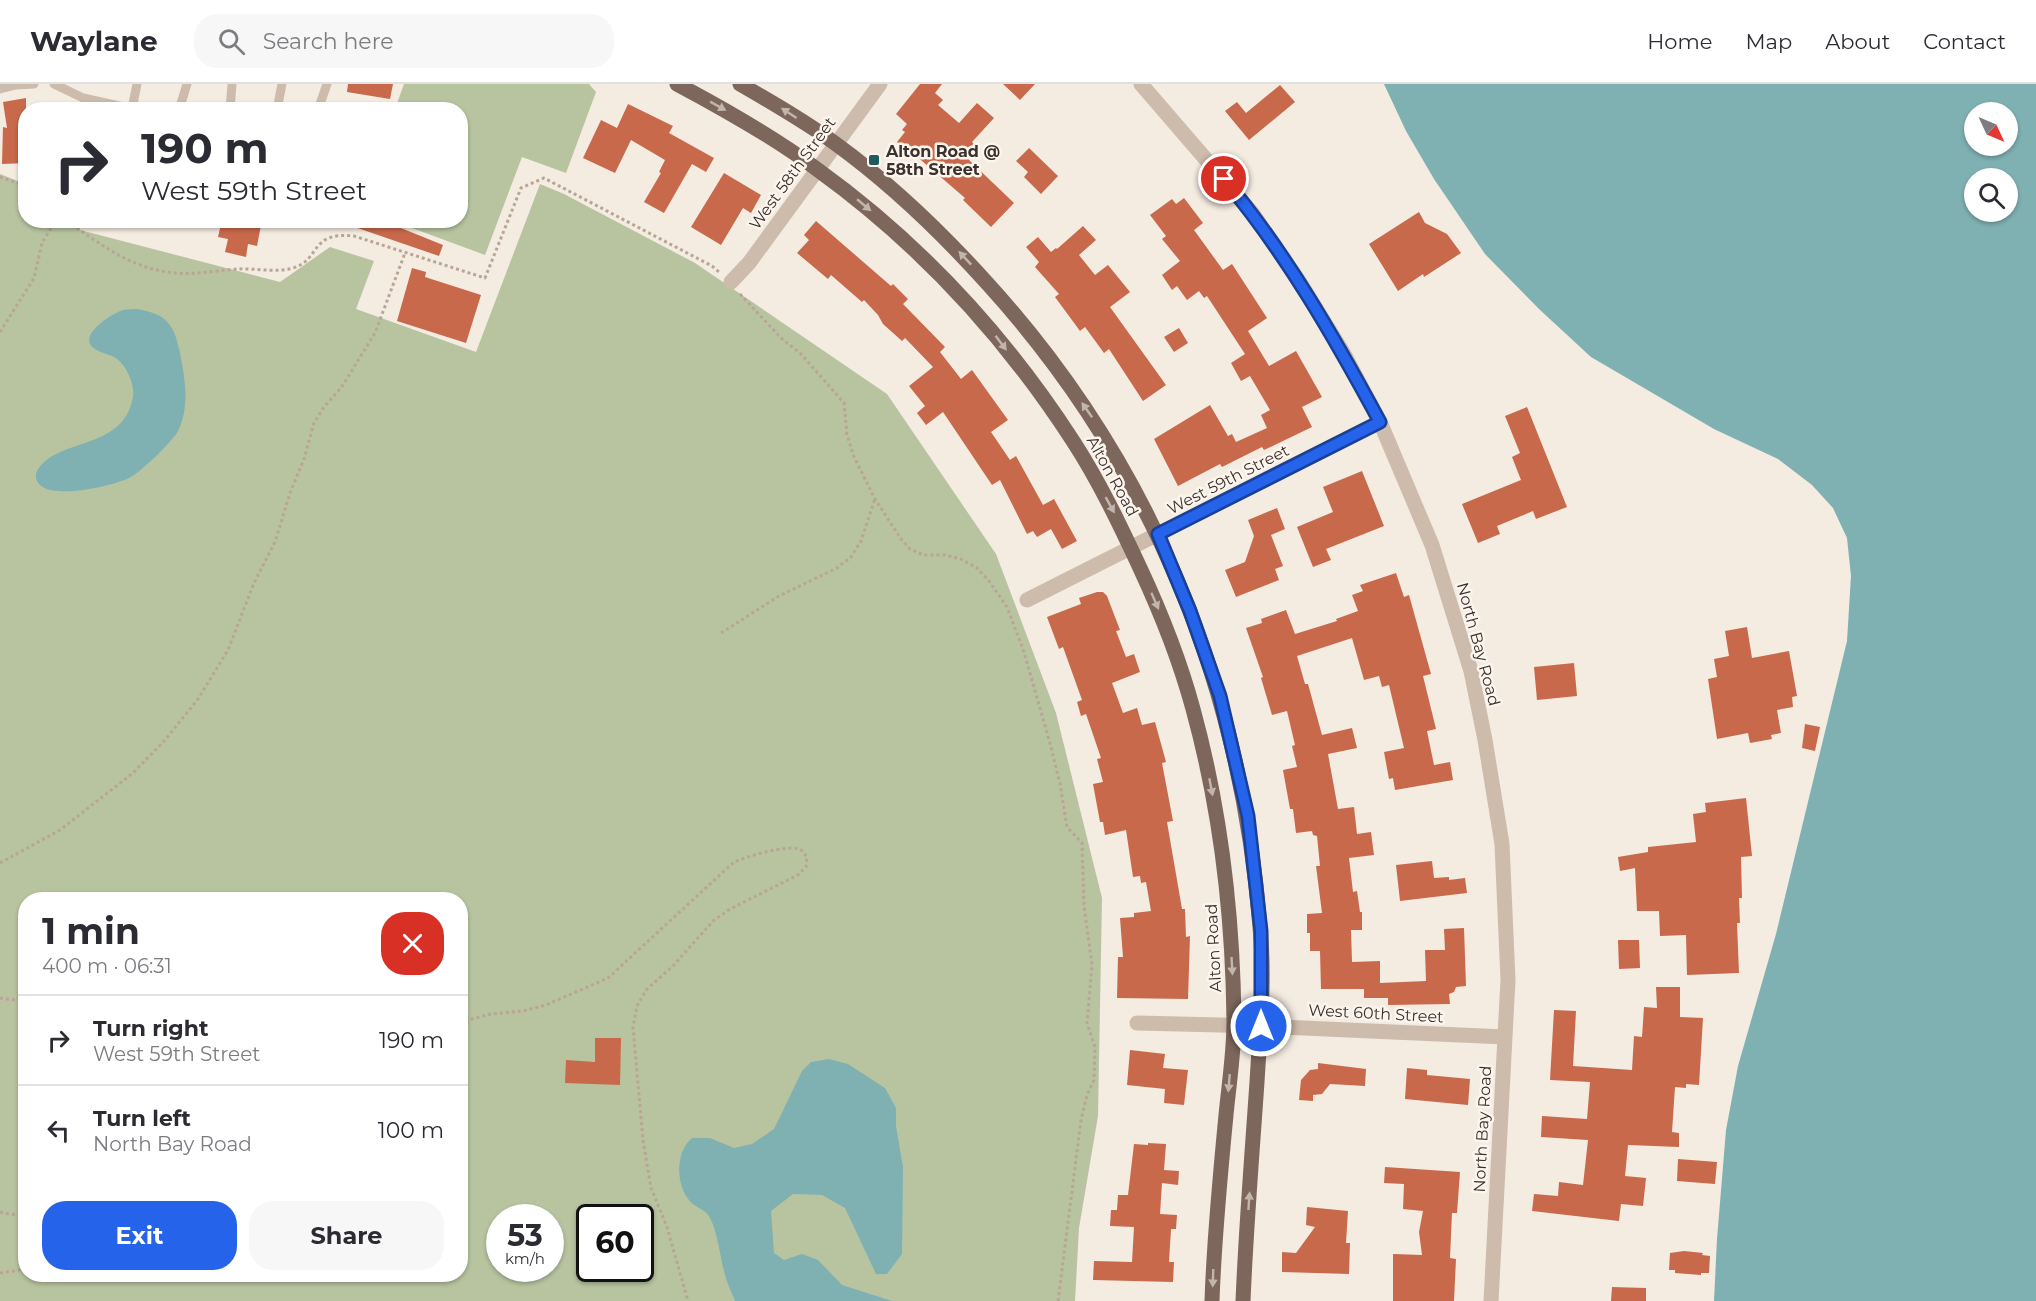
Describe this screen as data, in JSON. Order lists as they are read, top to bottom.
{
  "streets": {
    "main road": ["Alton Road"],
    "street": [
      "West 58th Street",
      "West 59th Street",
      "North Bay Road",
      "West 60th Street"
    ]
  },
  "crossings": [
    ["West 58th Street", "Alton Road"],
    ["Alton Road", "West 59th Street"],
    ["Alton Road", "West 60th Street"],
    ["West 59th Street", "North Bay Road"],
    ["North Bay Road", "West 60th Street"]
  ],
  "places": {
    "transit": ["Alton Road @ 58th Street"]
  },
  "north": "bottom right",
  "page": {
    "header": "Waylane",
    "search": "Search here",
    "nav": [
      "Home",
      "Map",
      "About",
      "Contact"
    ],
    "turn": ["190 m", "West 59th Street"],
    "heading": ["1 min", "400 m · 06:31"],
    "list": [
      {
        "name": "Turn right",
        "note": "West 59th Street",
        "value": "190 m"
      },
      {
        "name": "Turn left",
        "note": "North Bay Road",
        "value": "100 m"
      }
    ],
    "buttons": ["Exit", "Share"],
    "speed": "53 km/h",
    "limit": "60"
  }
}
